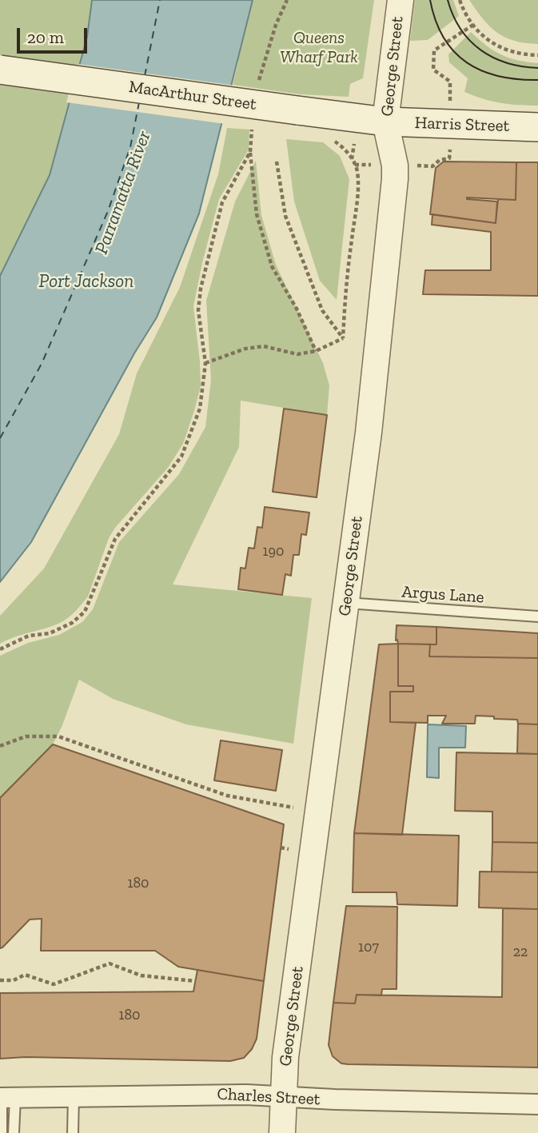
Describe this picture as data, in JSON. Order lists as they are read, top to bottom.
{
  "streets": {
    "main road": ["MacArthur Street", "Harris Street"],
    "street": ["George Street", "Charles Street"],
    "lane": ["Argus Lane"]
  },
  "crossings": [
    ["George Street", "MacArthur Street"],
    ["George Street", "Harris Street"],
    ["George Street", "Argus Lane"],
    ["George Street", "Charles Street"],
    ["MacArthur Street", "Harris Street"]
  ],
  "water": ["Parramatta River", "Port Jackson"],
  "parks": ["Queens Wharf Park"],
  "house_numbers": [
    "190",
    "180",
    "107",
    "22",
    "180"
  ],
  "scale_bar": "20 m"
}
